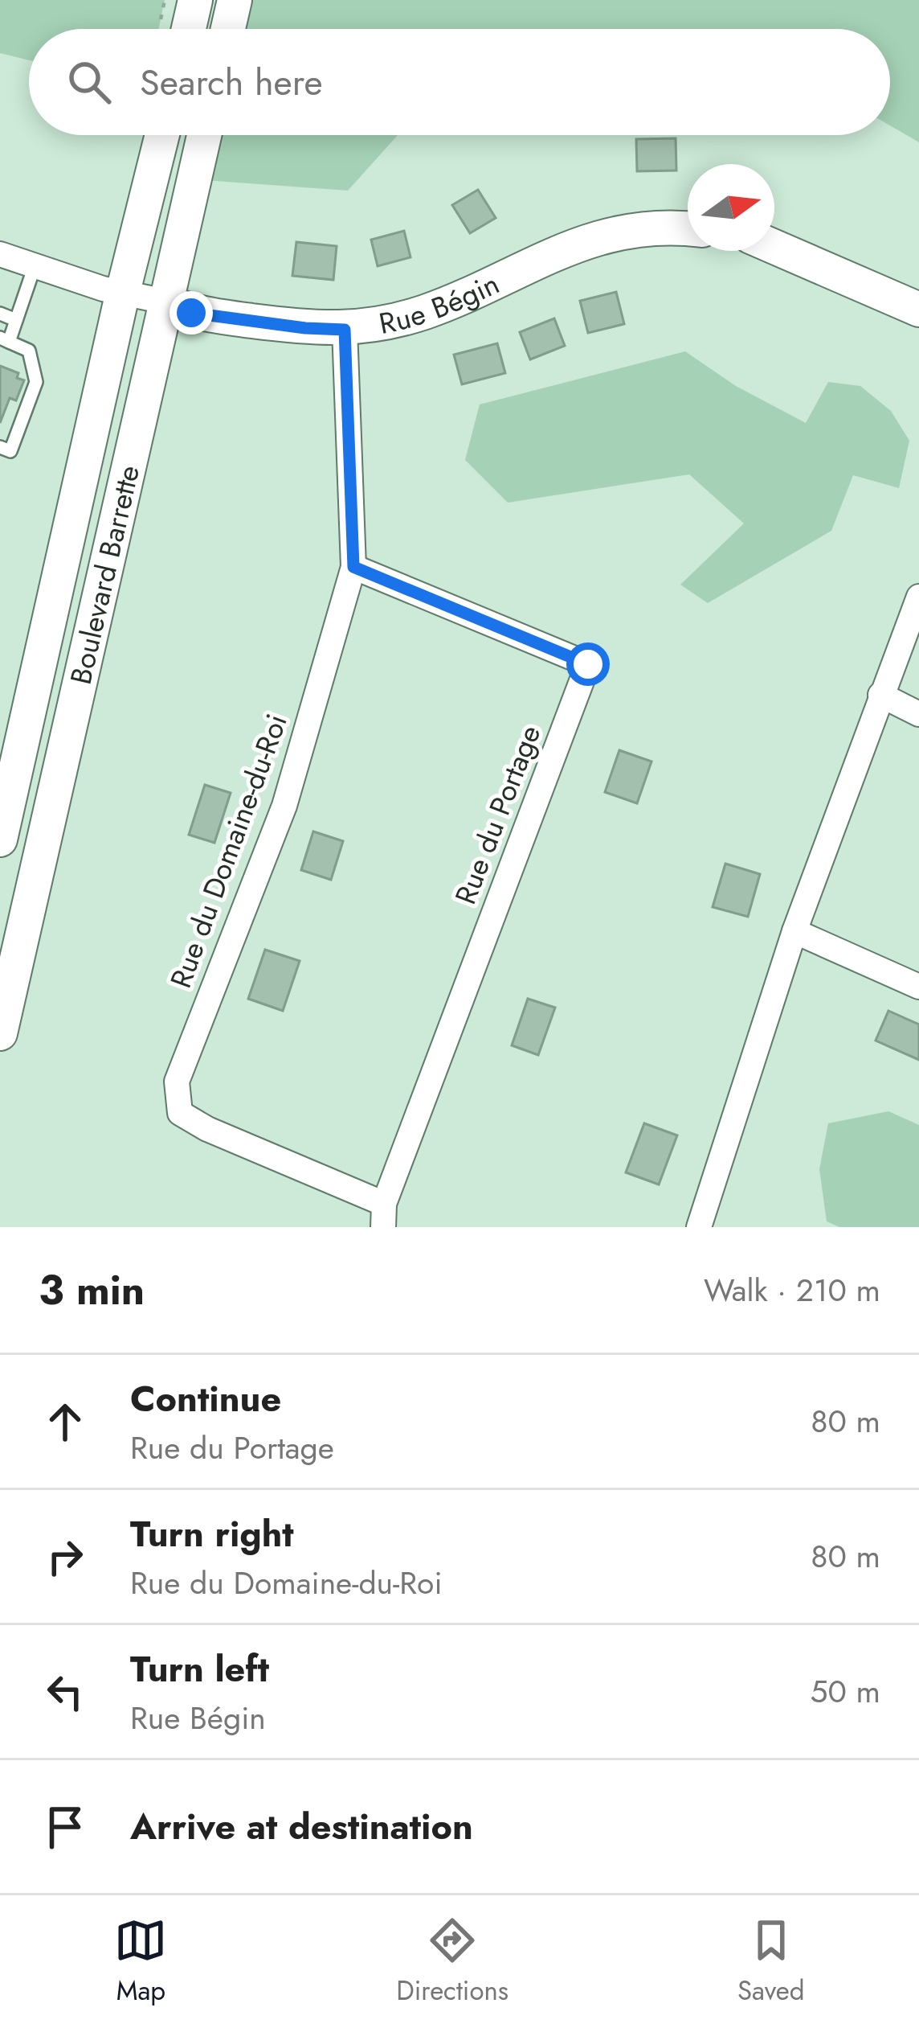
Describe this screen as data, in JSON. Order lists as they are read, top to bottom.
{
  "streets": {
    "main road": ["Rue Bégin", "Boulevard Barrette"],
    "street": ["Rue du Portage", "Rue du Domaine-du-Roi"]
  },
  "crossings": [
    ["Rue Bégin", "Boulevard Barrette"],
    ["Rue Bégin", "Rue du Domaine-du-Roi"],
    ["Rue du Portage", "Rue du Domaine-du-Roi"]
  ],
  "north": "right",
  "page": {
    "search": "Search here",
    "heading": ["3 min", "Walk · 210 m"],
    "list": [
      ["Continue", "Rue du Portage", "80 m"],
      ["Turn right", "Rue du Domaine-du-Roi", "80 m"],
      ["Turn left", "Rue Bégin", "50 m"],
      "Arrive at destination"
    ],
    "nav": ["Map", "Directions", "Saved"]
  }
}
